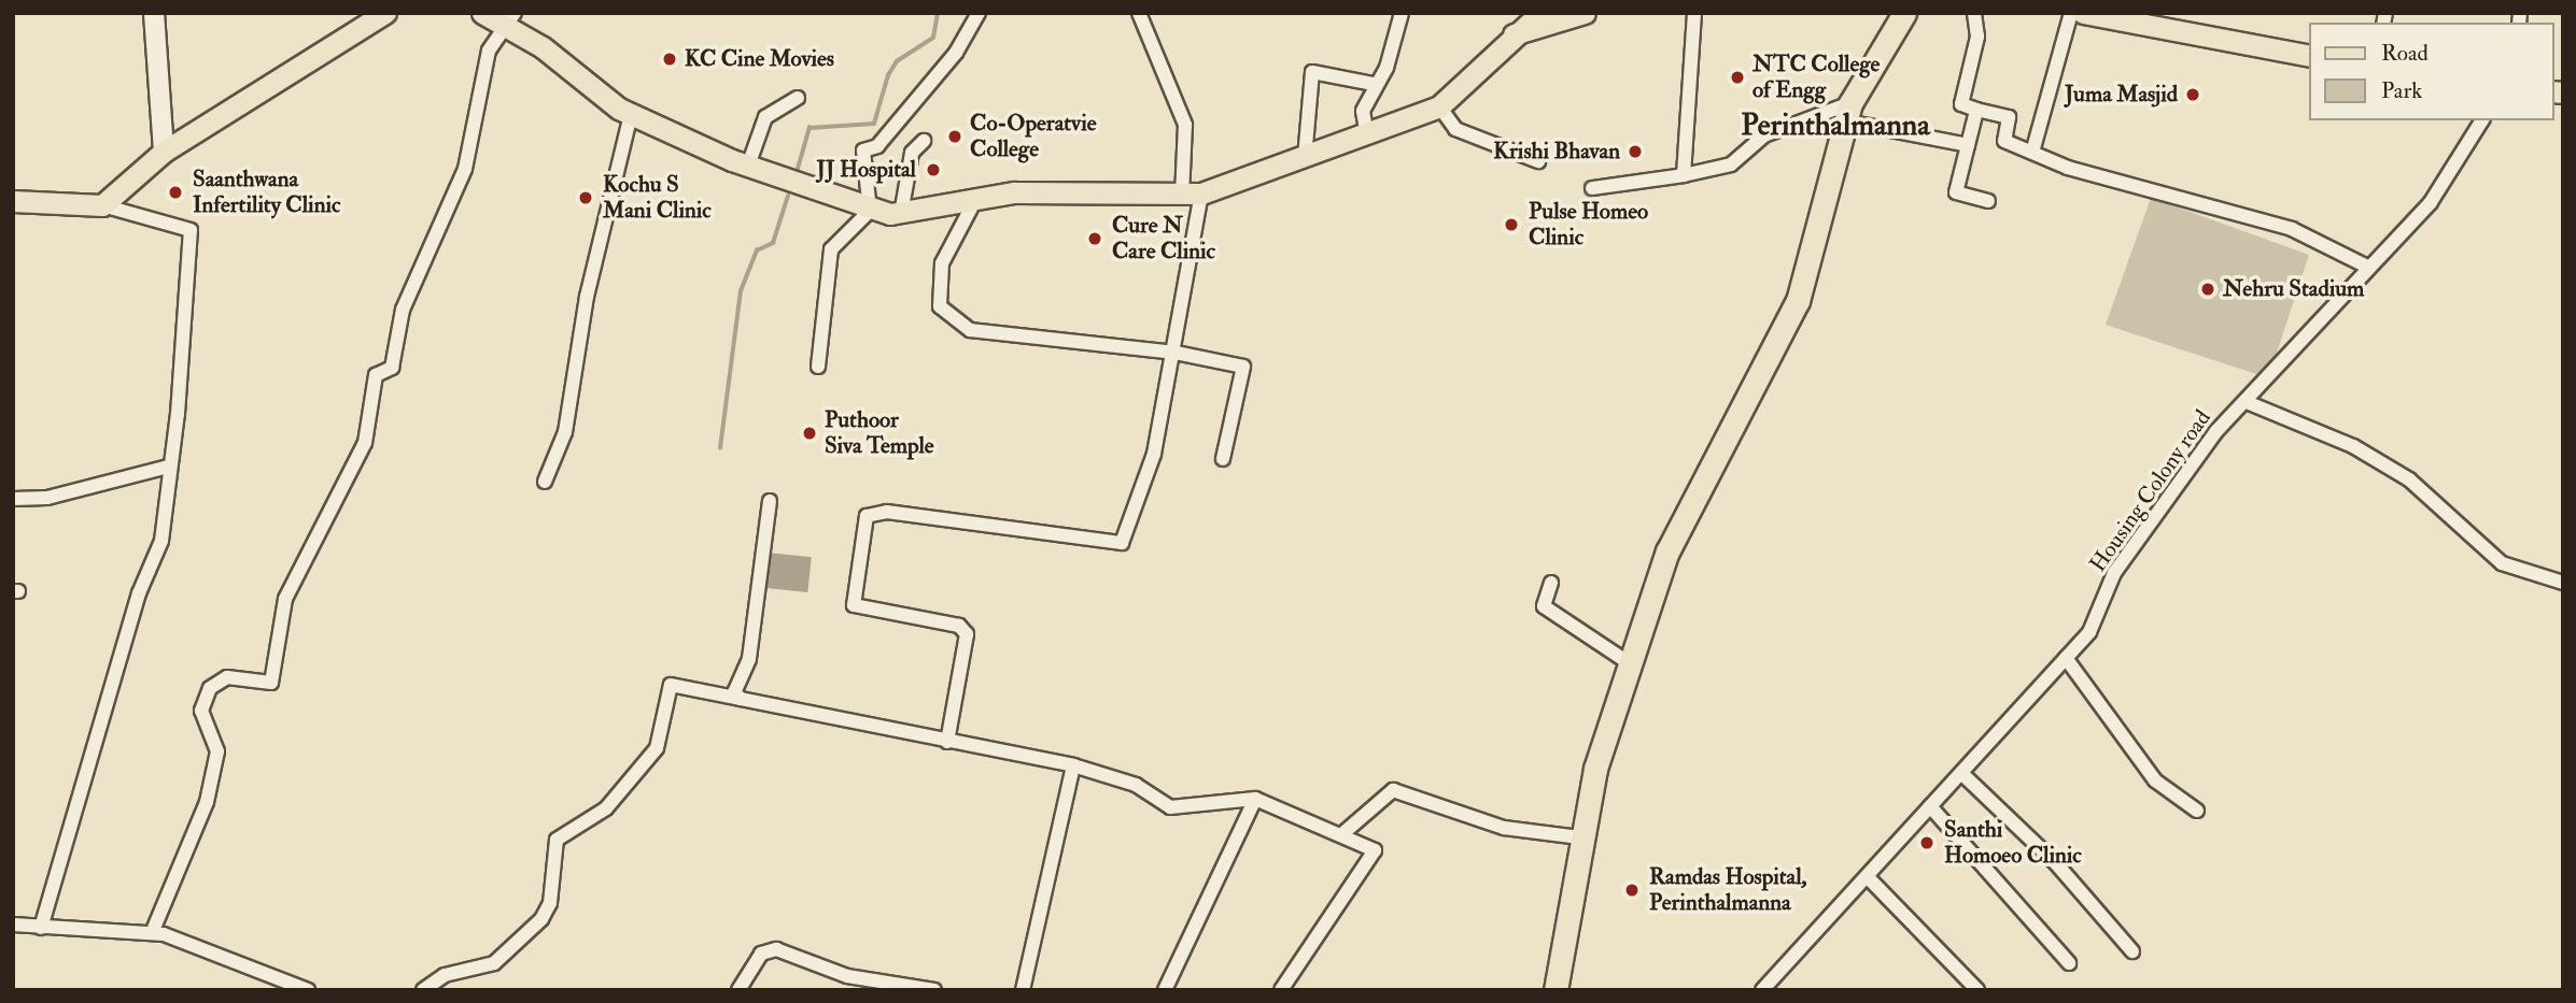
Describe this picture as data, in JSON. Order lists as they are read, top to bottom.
{
  "streets": {
    "street": ["Housing Colony road"]
  },
  "districts": ["Perinthalmanna"],
  "places": [
    "KC Cine Movies",
    "NTC College of Engg",
    "Juma Masjid",
    "Co-Operatvie College",
    "Krishi Bhavan",
    "JJ Hospital",
    "Saanthwana Infertility Clinic",
    "Kochu S Mani Clinic",
    "Pulse Homeo Clinic",
    "Cure N Care Clinic",
    "Nehru Stadium",
    "Puthoor Siva Temple",
    "Santhi Homoeo Clinic",
    "Ramdas Hospital, Perinthalmanna"
  ],
  "legend": ["Road", "Park"]
}
